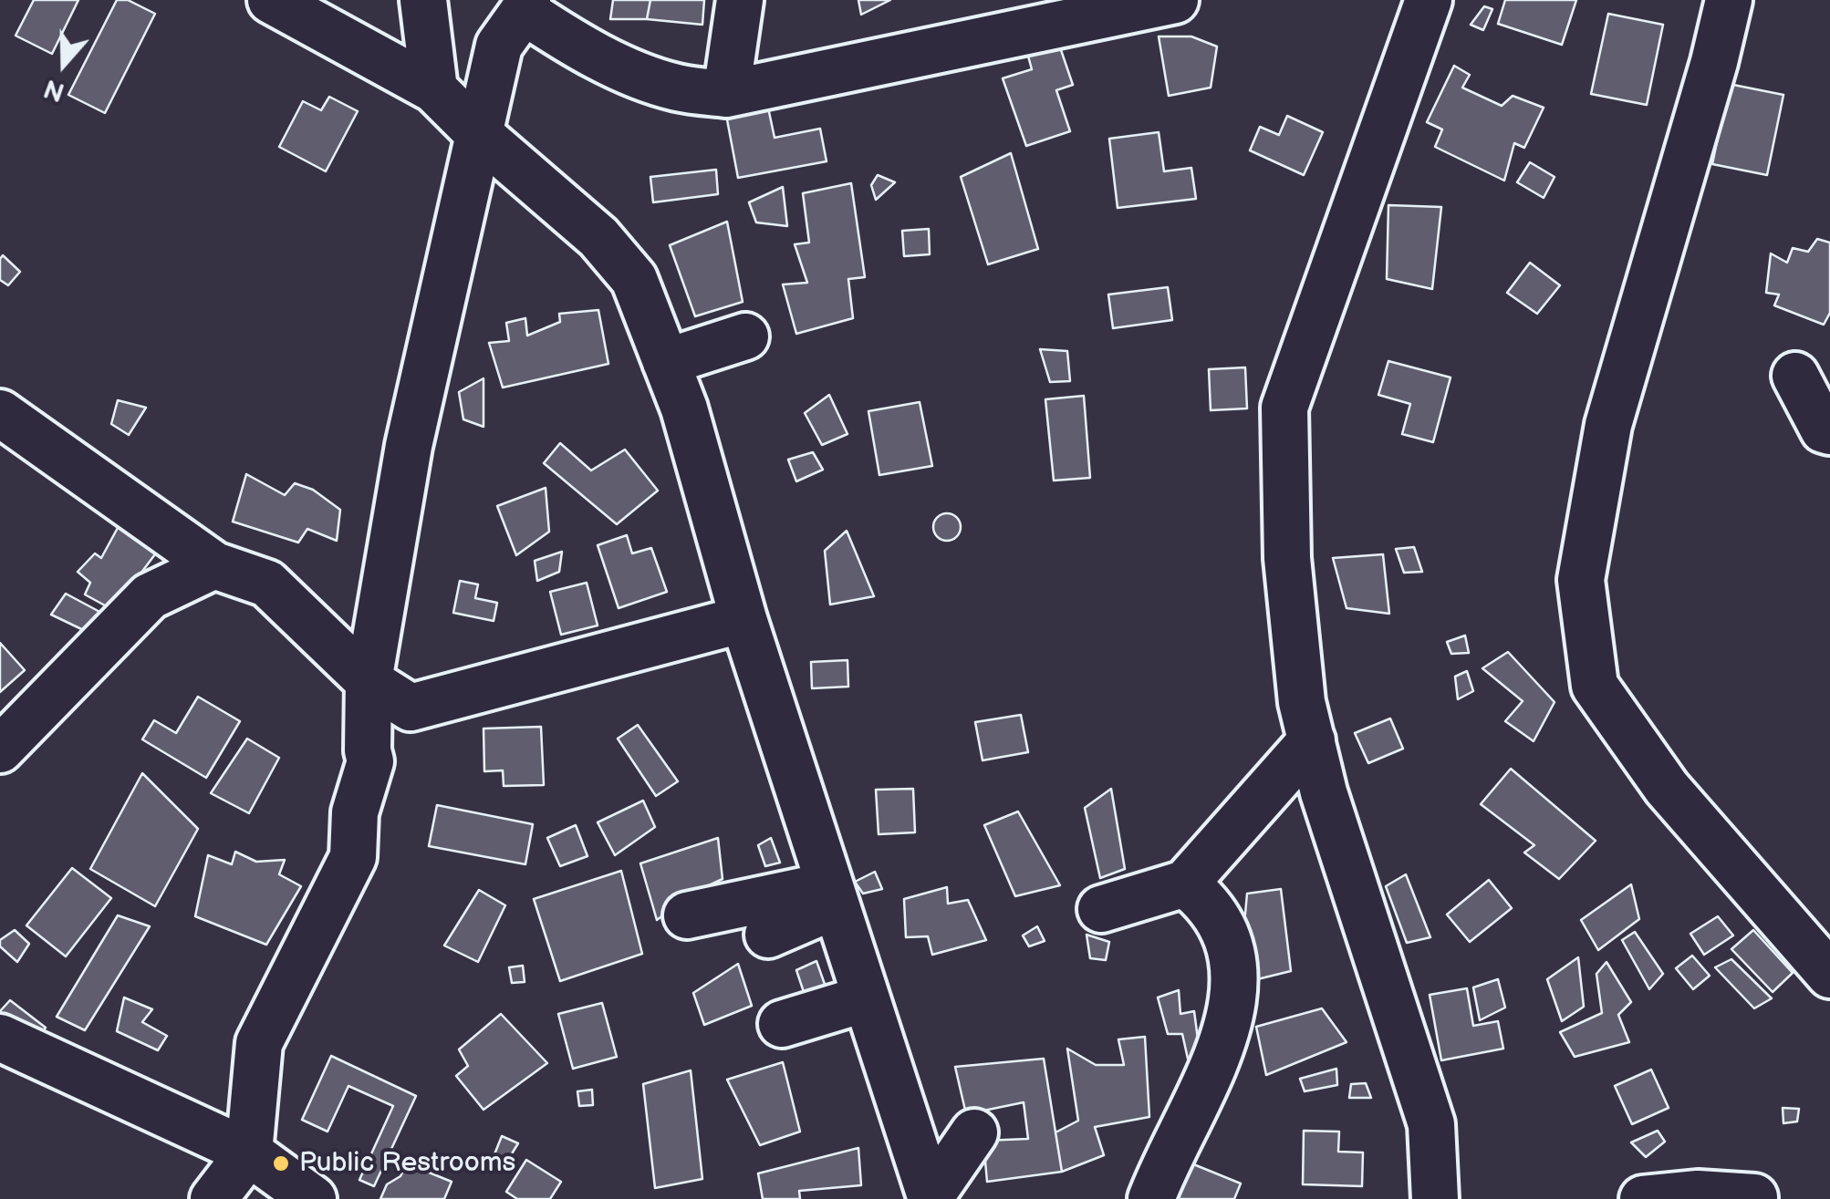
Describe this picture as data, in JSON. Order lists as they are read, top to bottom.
{
  "places": ["Public Restrooms"],
  "north": "bottom"
}
